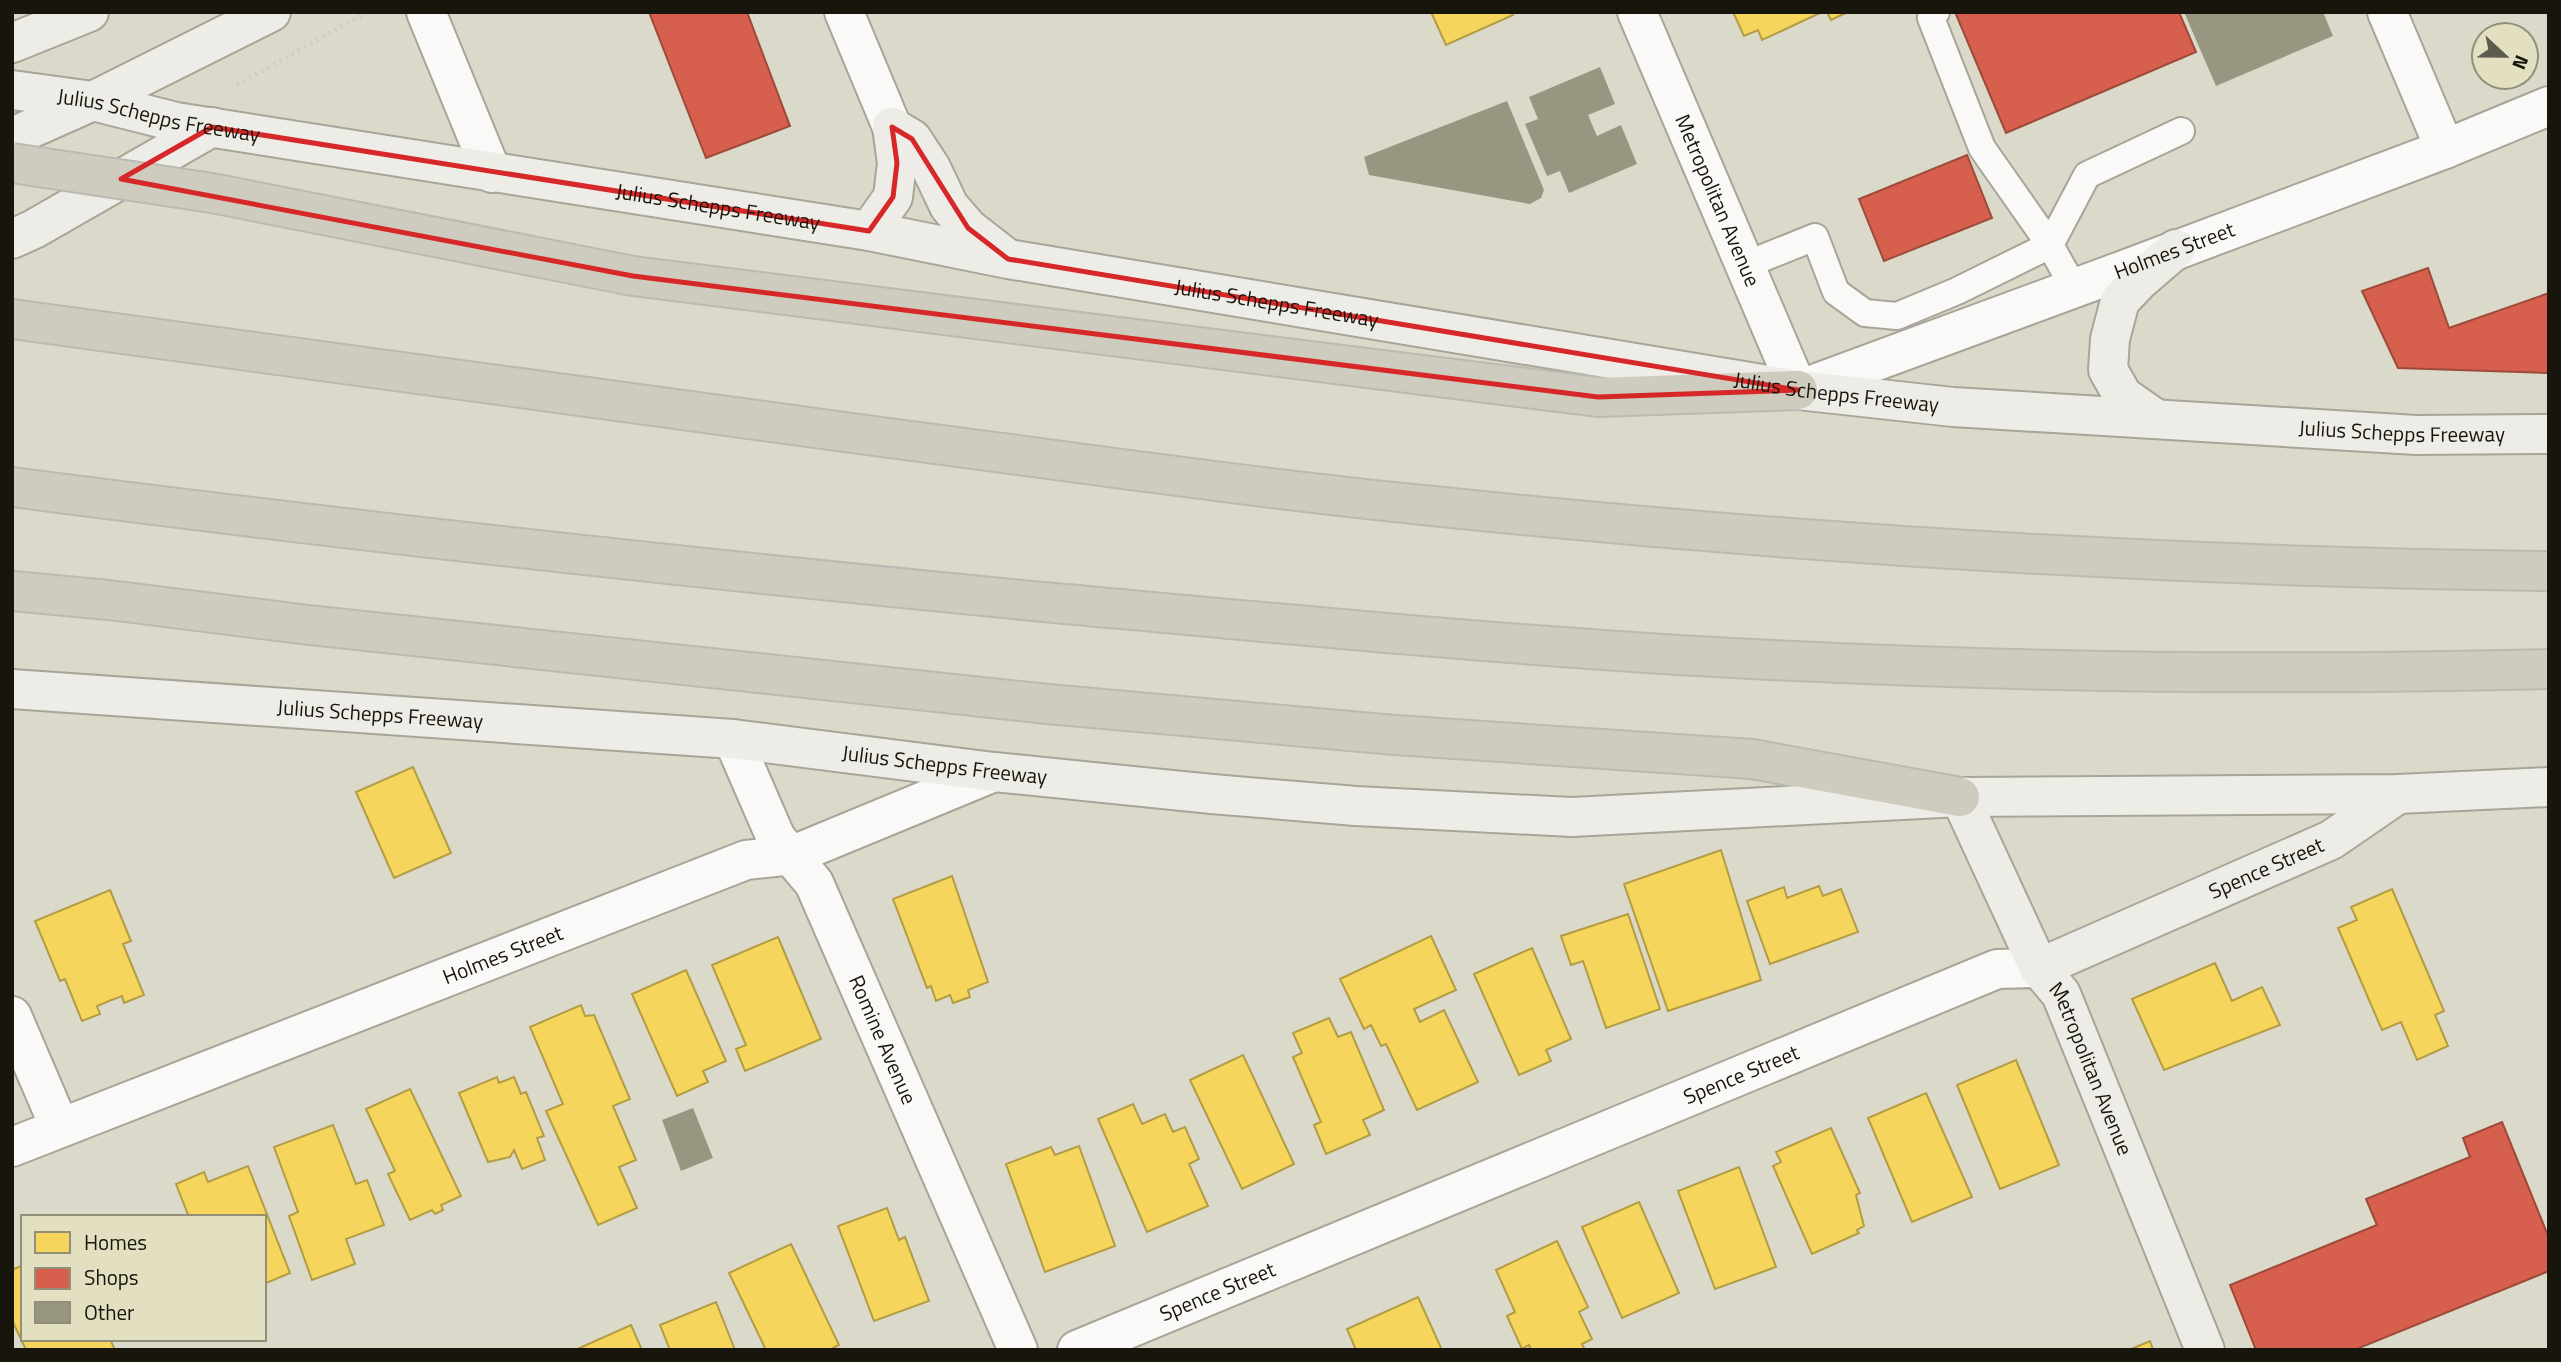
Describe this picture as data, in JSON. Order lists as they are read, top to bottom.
{
  "streets": {
    "main road": ["Julius Schepps Freeway", "Metropolitan Avenue", "Spence Street"],
    "street": ["Holmes Street", "Romine Avenue"]
  },
  "crossings": [
    ["Julius Schepps Freeway", "Metropolitan Avenue"],
    ["Julius Schepps Freeway", "Holmes Street"],
    ["Julius Schepps Freeway", "Spence Street"],
    ["Julius Schepps Freeway", "Romine Avenue"],
    ["Metropolitan Avenue", "Holmes Street"],
    ["Metropolitan Avenue", "Spence Street"],
    ["Holmes Street", "Romine Avenue"]
  ],
  "legend": ["Homes", "Shops", "Other"],
  "north": "right"
}
